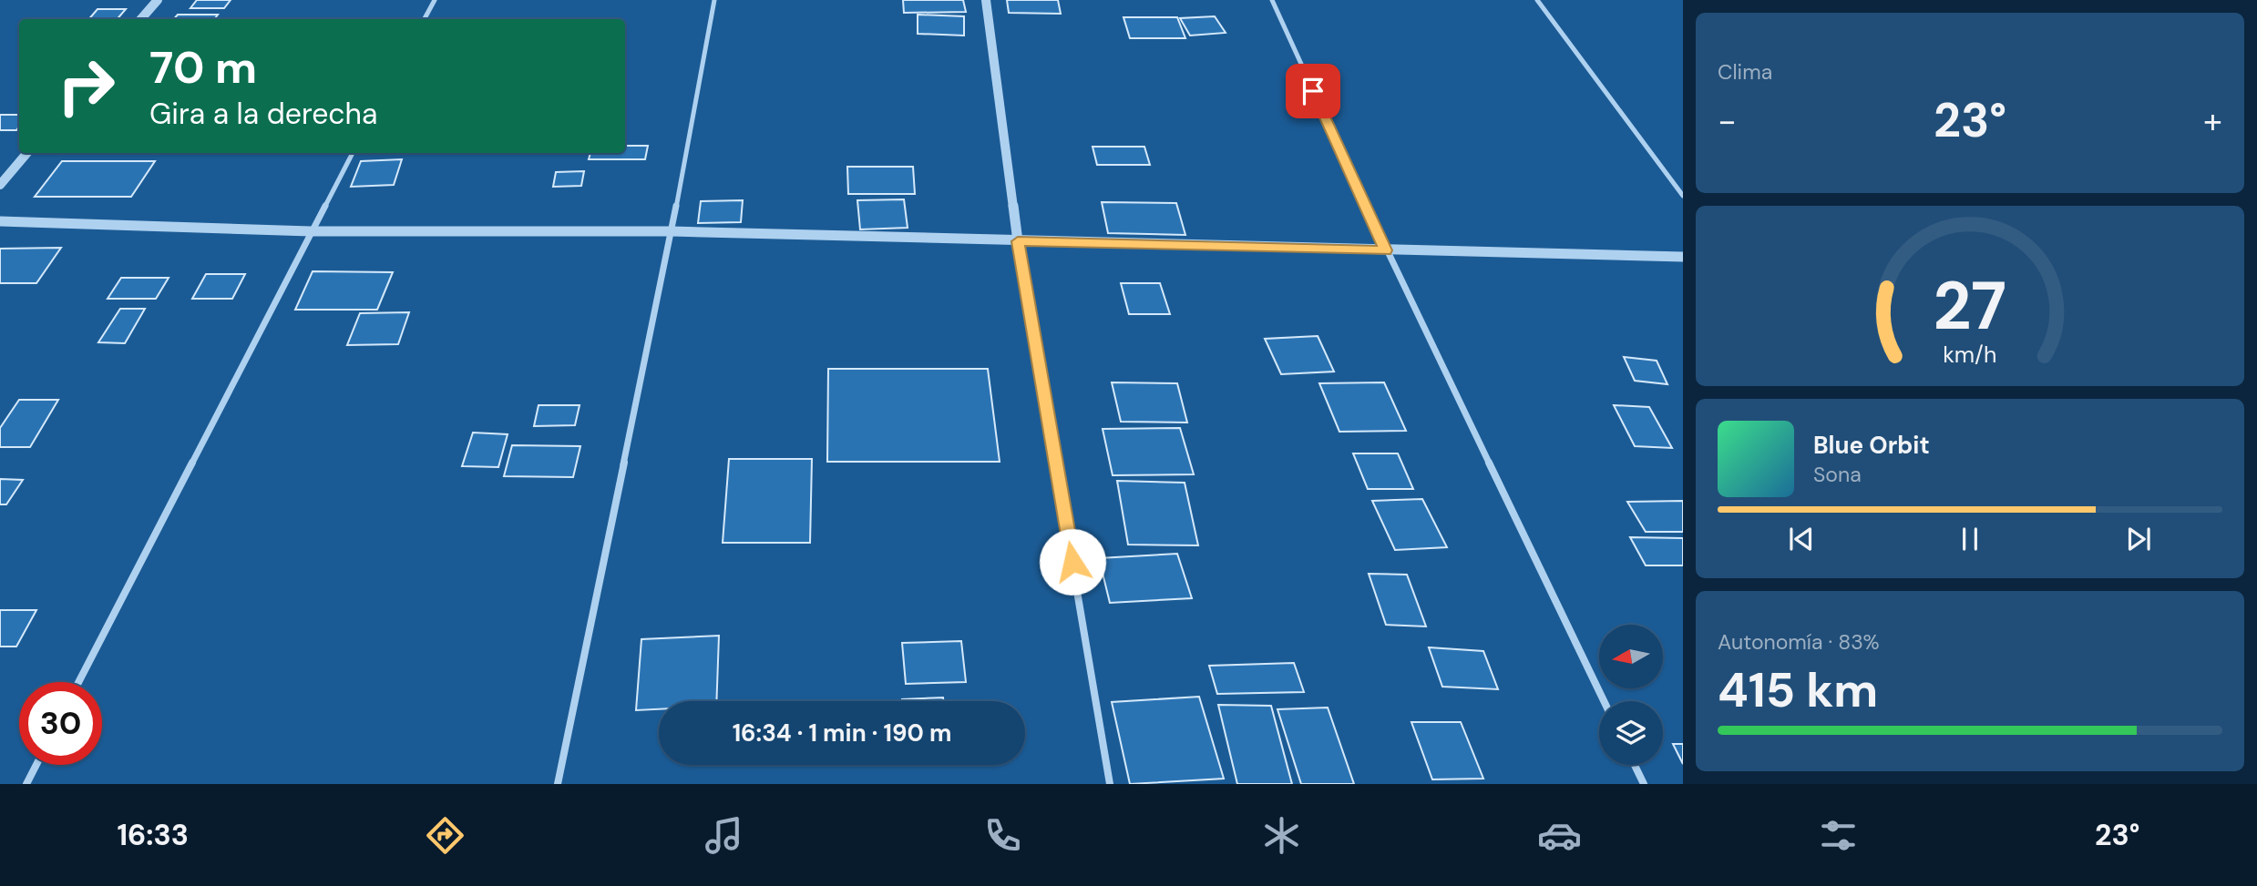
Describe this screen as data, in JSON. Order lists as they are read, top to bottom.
{
  "north": "left",
  "page": {
    "tile": [
      "Clima",
      ["Autonomía · 83%", "415 km"]
    ],
    "turn": ["70 m", "Gira a la derecha"],
    "heat": ["−", "23°", "+"],
    "song": ["Blue Orbit", "Sona"],
    "limit": "30",
    "trip": "16:34 · 1 min · 190 m",
    "tabs": ["16:33", "23°"],
    "gauge": ["27", "km/h"]
  }
}
